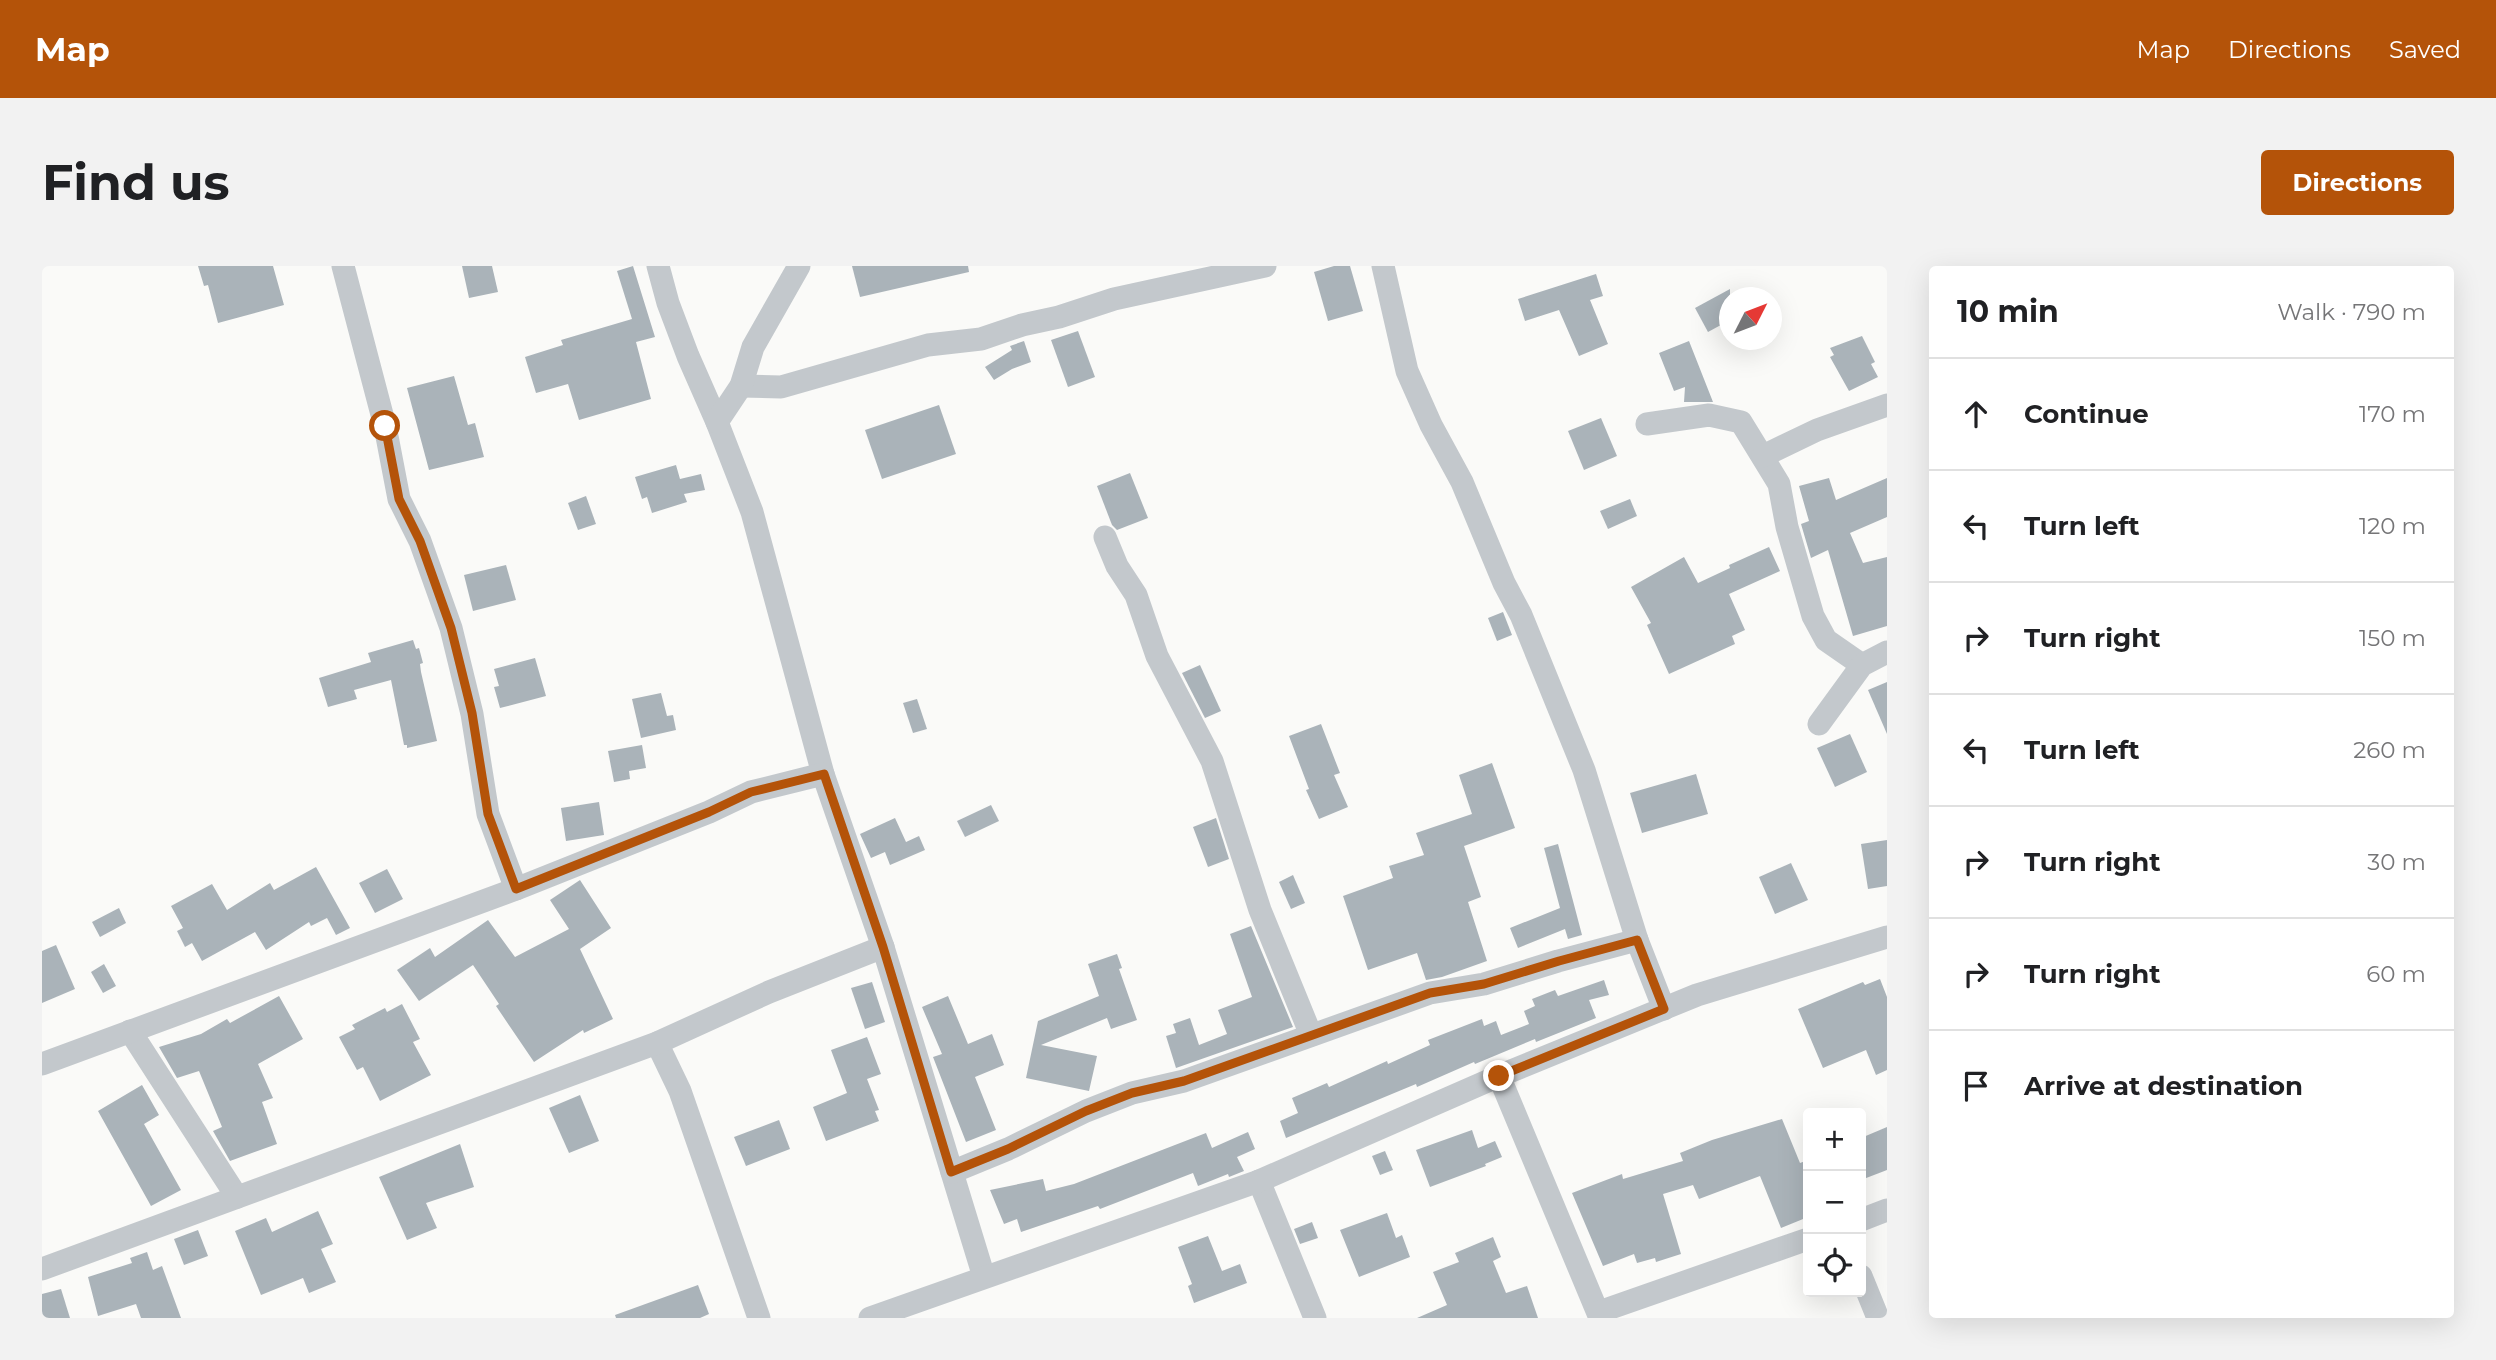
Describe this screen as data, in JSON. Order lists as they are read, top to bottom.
{
  "north": "top right",
  "page": {
    "header": "Map",
    "nav": ["Map", "Directions", "Saved"],
    "buttons": "Directions",
    "title": "Find us",
    "heading": ["10 min", "Walk · 790 m"],
    "list": [
      ["Continue", "170 m"],
      ["Turn left", "120 m"],
      ["Turn right", "150 m"],
      ["Turn left", "260 m"],
      ["Turn right", "30 m"],
      ["Turn right", "60 m"],
      "Arrive at destination"
    ],
    "map_buttons": ["+", "−"]
  }
}
